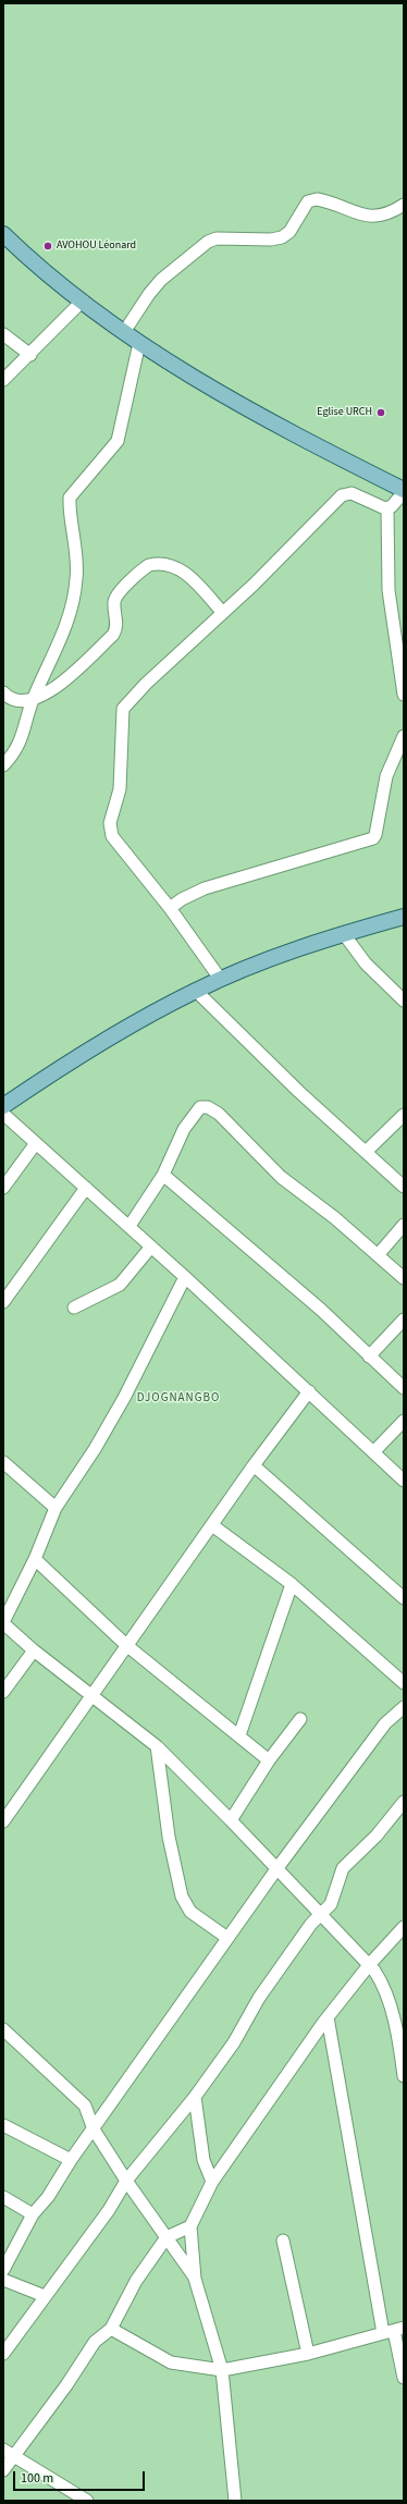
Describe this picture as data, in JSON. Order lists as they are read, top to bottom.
{
  "districts": ["DJOGNANGBO"],
  "places": ["AVOHOU Léonard", "Eglise URCH"],
  "scale_bar": "100 m"
}
